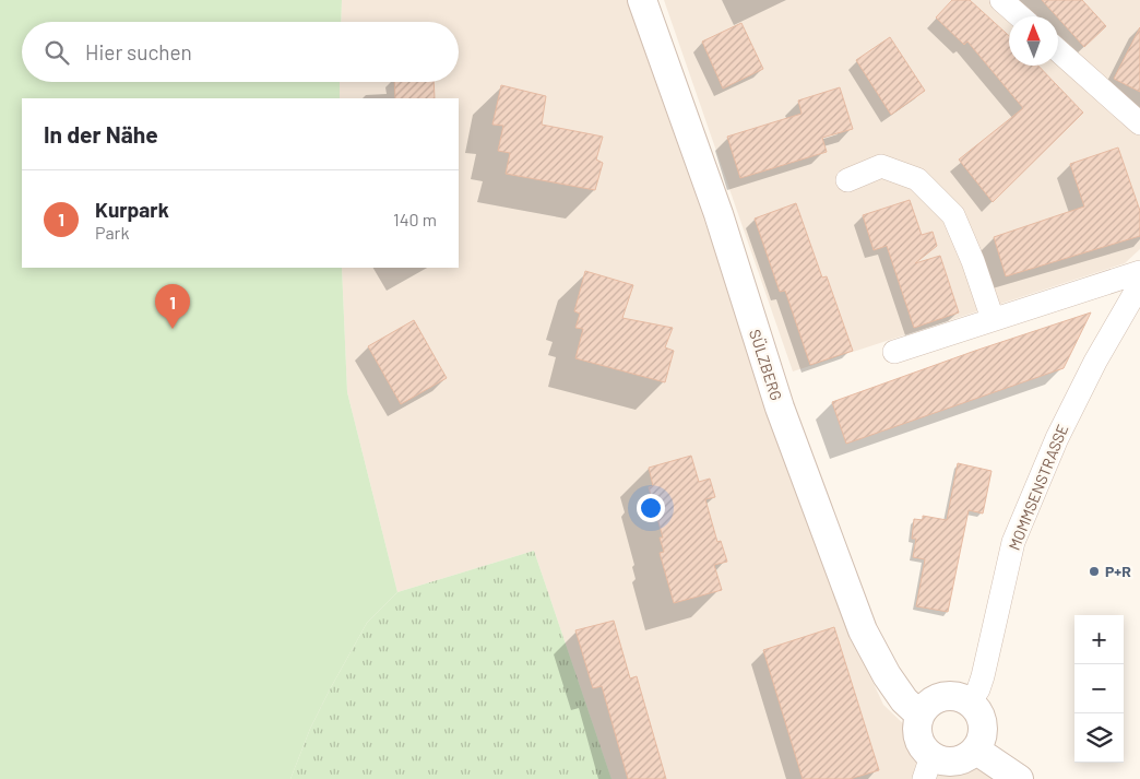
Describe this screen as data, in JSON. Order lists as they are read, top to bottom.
{
  "streets": {
    "street": ["SÜLZBERG", "MOMMSENSTRASSE"]
  },
  "crossings": [
    ["SÜLZBERG", "MOMMSENSTRASSE"]
  ],
  "places": ["P+R"],
  "north": "top",
  "page": {
    "search": "Hier suchen",
    "heading": "In der Nähe",
    "list": [
      {
        "mark": "1",
        "name": "Kurpark",
        "note": "Park",
        "value": "140 m"
      }
    ],
    "pins": "1",
    "map_buttons": ["+", "−"]
  }
}
